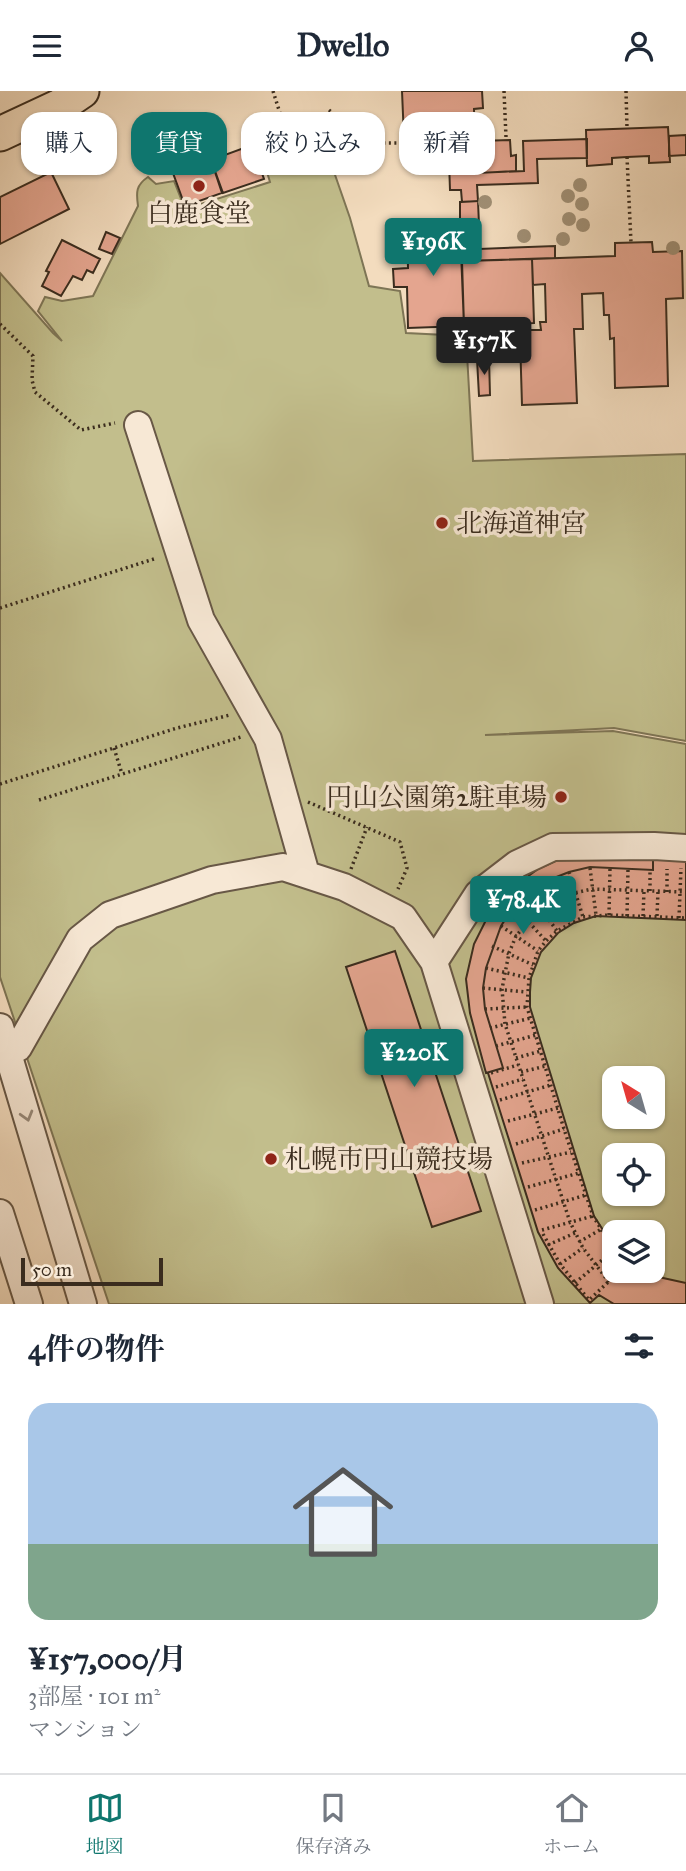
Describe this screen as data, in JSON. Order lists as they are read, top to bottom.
{
  "places": [
    "白鹿食堂",
    "北海道神宮",
    "円山公園第2駐車場",
    "札幌市円山競技場"
  ],
  "scale_bar": "50 m",
  "north": "top left",
  "page": {
    "header": "Dwello",
    "chip": [
      "購入",
      "賃貸",
      "絞り込み",
      "新着"
    ],
    "price": [
      "¥196K",
      "¥157K",
      "¥78.4K",
      "¥220K"
    ],
    "scale": "50 m",
    "heading": "4件の物件",
    "list": [
      {
        "name": "¥157,000/月",
        "note": "3部屋 · 101 m² · マンション"
      }
    ],
    "tabs": ["地図", "保存済み", "ホーム"]
  }
}
